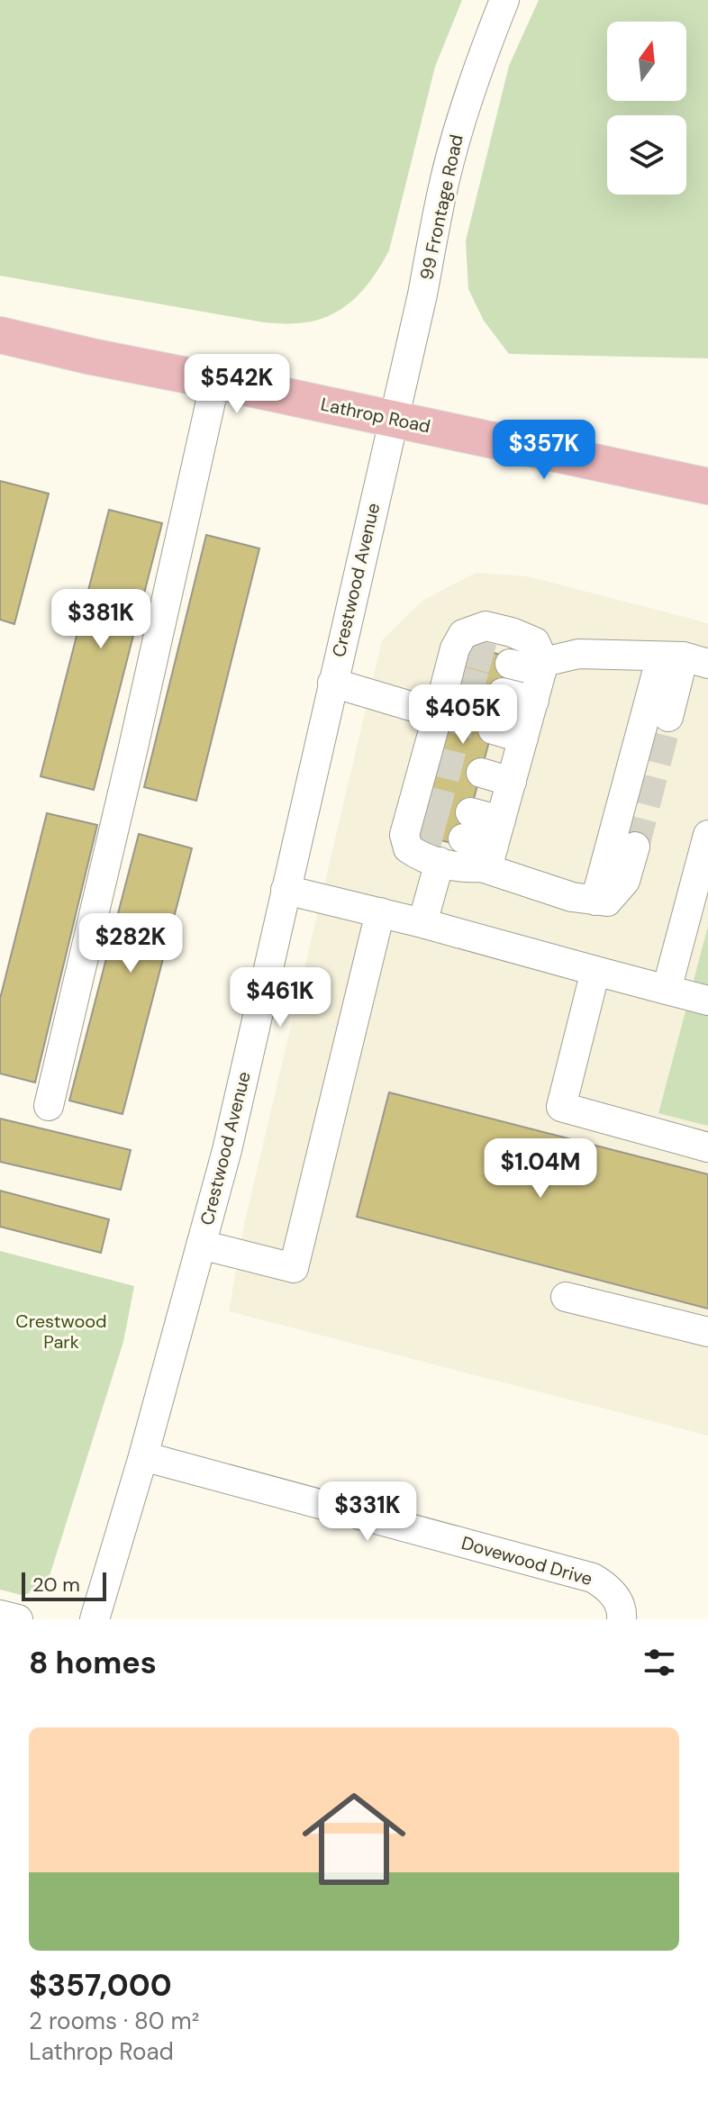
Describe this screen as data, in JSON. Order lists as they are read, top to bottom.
{
  "streets": {
    "main road": ["Lathrop Road"],
    "street": ["99 Frontage Road", "Crestwood Avenue", "Dovewood Drive"]
  },
  "crossings": [
    ["99 Frontage Road", "Lathrop Road"],
    ["99 Frontage Road", "Crestwood Avenue"],
    ["Lathrop Road", "Crestwood Avenue"],
    ["Crestwood Avenue", "Dovewood Drive"]
  ],
  "parks": ["Crestwood Park"],
  "scale_bar": "20 m",
  "north": "top",
  "page": {
    "price": [
      "$542K",
      "$357K",
      "$381K",
      "$405K",
      "$282K",
      "$461K",
      "$1.04M",
      "$331K"
    ],
    "scale": "20 m",
    "heading": "8 homes",
    "list": [
      {
        "name": "$357,000",
        "note": "2 rooms · 80 m² · Lathrop Road"
      }
    ]
  }
}
